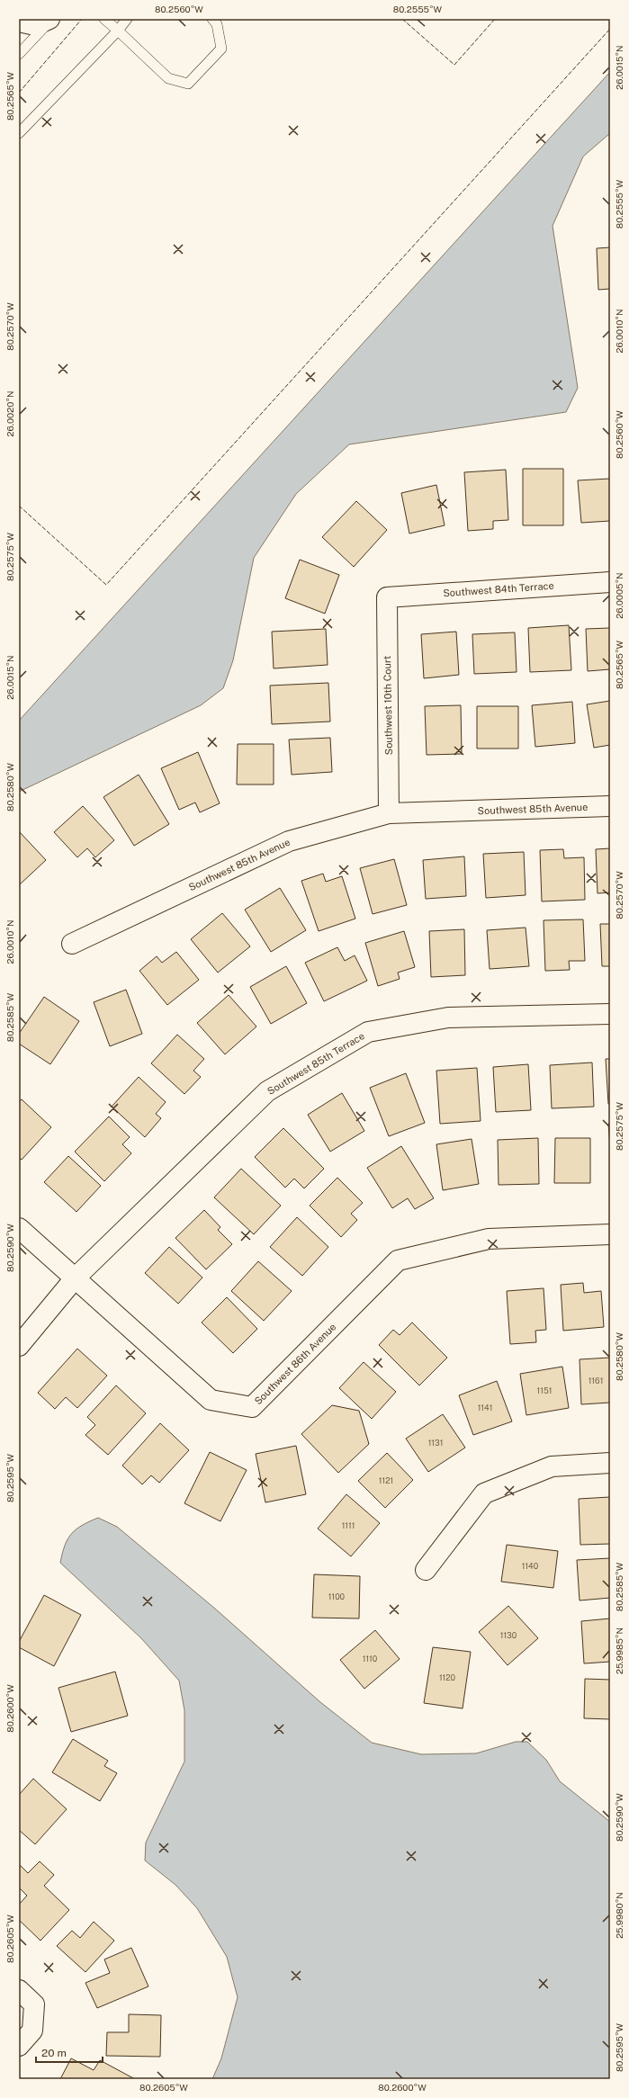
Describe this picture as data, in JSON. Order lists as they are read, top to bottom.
{
  "streets": {
    "street": [
      "Southwest 84th Terrace",
      "Southwest 10th Court",
      "Southwest 85th Avenue",
      "Southwest 85th Terrace",
      "Southwest 86th Avenue"
    ]
  },
  "crossings": [
    ["Southwest 84th Terrace", "Southwest 10th Court"],
    ["Southwest 10th Court", "Southwest 85th Avenue"],
    ["Southwest 85th Terrace", "Southwest 86th Avenue"]
  ],
  "house_numbers": [
    "1161",
    "1151",
    "1141",
    "1131",
    "1121",
    "1111",
    "1140",
    "1100",
    "1130",
    "1110",
    "1120"
  ],
  "scale_bar": "20 m",
  "coordinates": [
    "80.2560°W",
    "80.2555°W",
    "26.0015°N",
    "80.2565°W",
    "80.2570°W",
    "26.0010°N",
    "26.0020°N",
    "80.2575°W",
    "26.0005°N",
    "80.2580°W",
    "80.2585°W",
    "80.2590°W",
    "80.2595°W",
    "25.9985°N",
    "80.2600°W",
    "25.9980°N",
    "80.2605°W"
  ]
}
